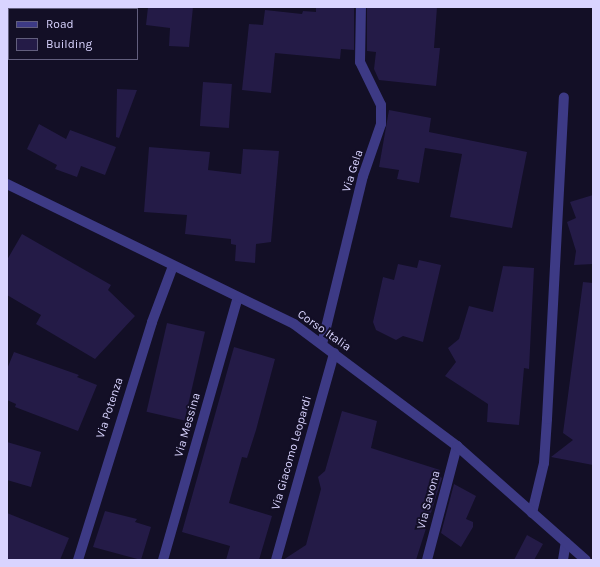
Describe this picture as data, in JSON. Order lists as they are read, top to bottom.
{
  "streets": {
    "street": [
      "Via Gela",
      "Corso Italia",
      "Via Potenza",
      "Via Messina",
      "Via Giacomo Leopardi",
      "Via Savona"
    ]
  },
  "crossings": [
    ["Via Gela", "Corso Italia"],
    ["Corso Italia", "Via Potenza"],
    ["Corso Italia", "Via Messina"],
    ["Corso Italia", "Via Giacomo Leopardi"],
    ["Corso Italia", "Via Savona"]
  ],
  "legend": ["Road", "Building"]
}
